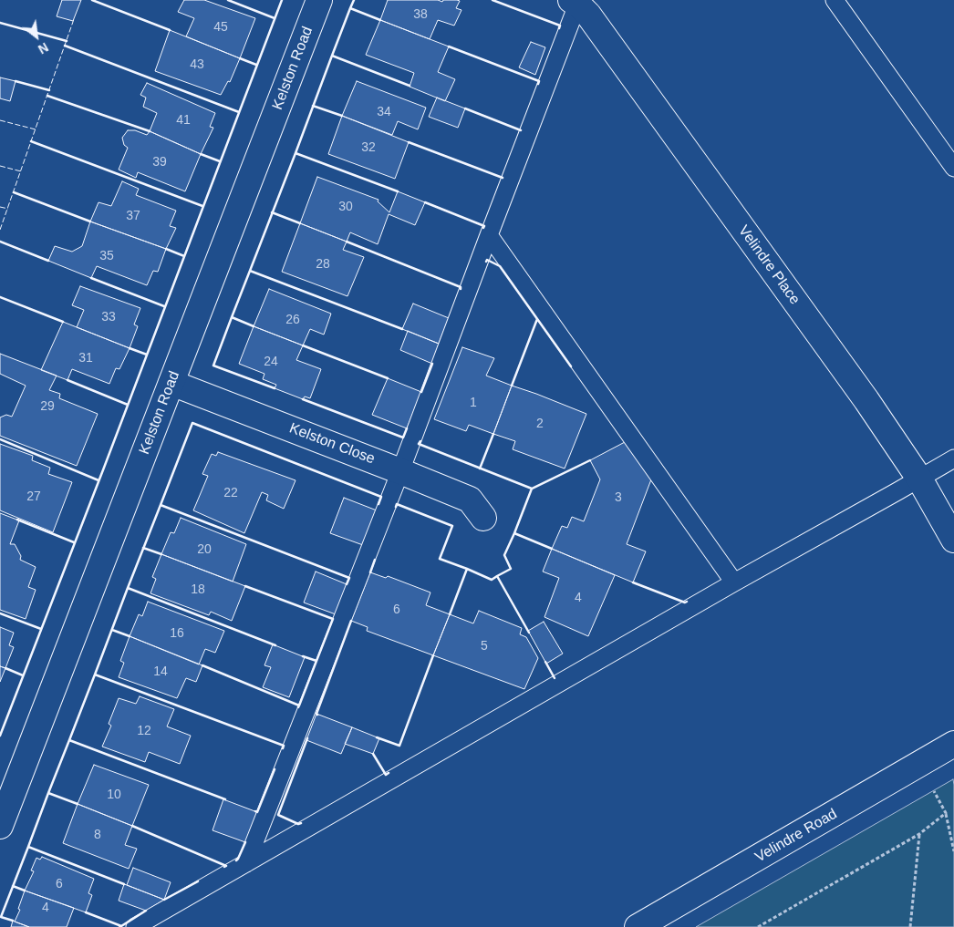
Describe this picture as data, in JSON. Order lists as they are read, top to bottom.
{
  "streets": {
    "street": [
      "Kelston Road",
      "Velindre Place",
      "Kelston Close",
      "Velindre Road"
    ]
  },
  "crossings": [
    ["Kelston Road", "Kelston Close"]
  ],
  "house_numbers": [
    "38",
    "45",
    "43",
    "34",
    "41",
    "32",
    "39",
    "30",
    "37",
    "35",
    "28",
    "33",
    "26",
    "31",
    "24",
    "1",
    "29",
    "2",
    "22",
    "27",
    "3",
    "20",
    "18",
    "4",
    "6",
    "16",
    "5",
    "14",
    "12",
    "10",
    "8",
    "6",
    "4"
  ],
  "north": "bottom right"
}
